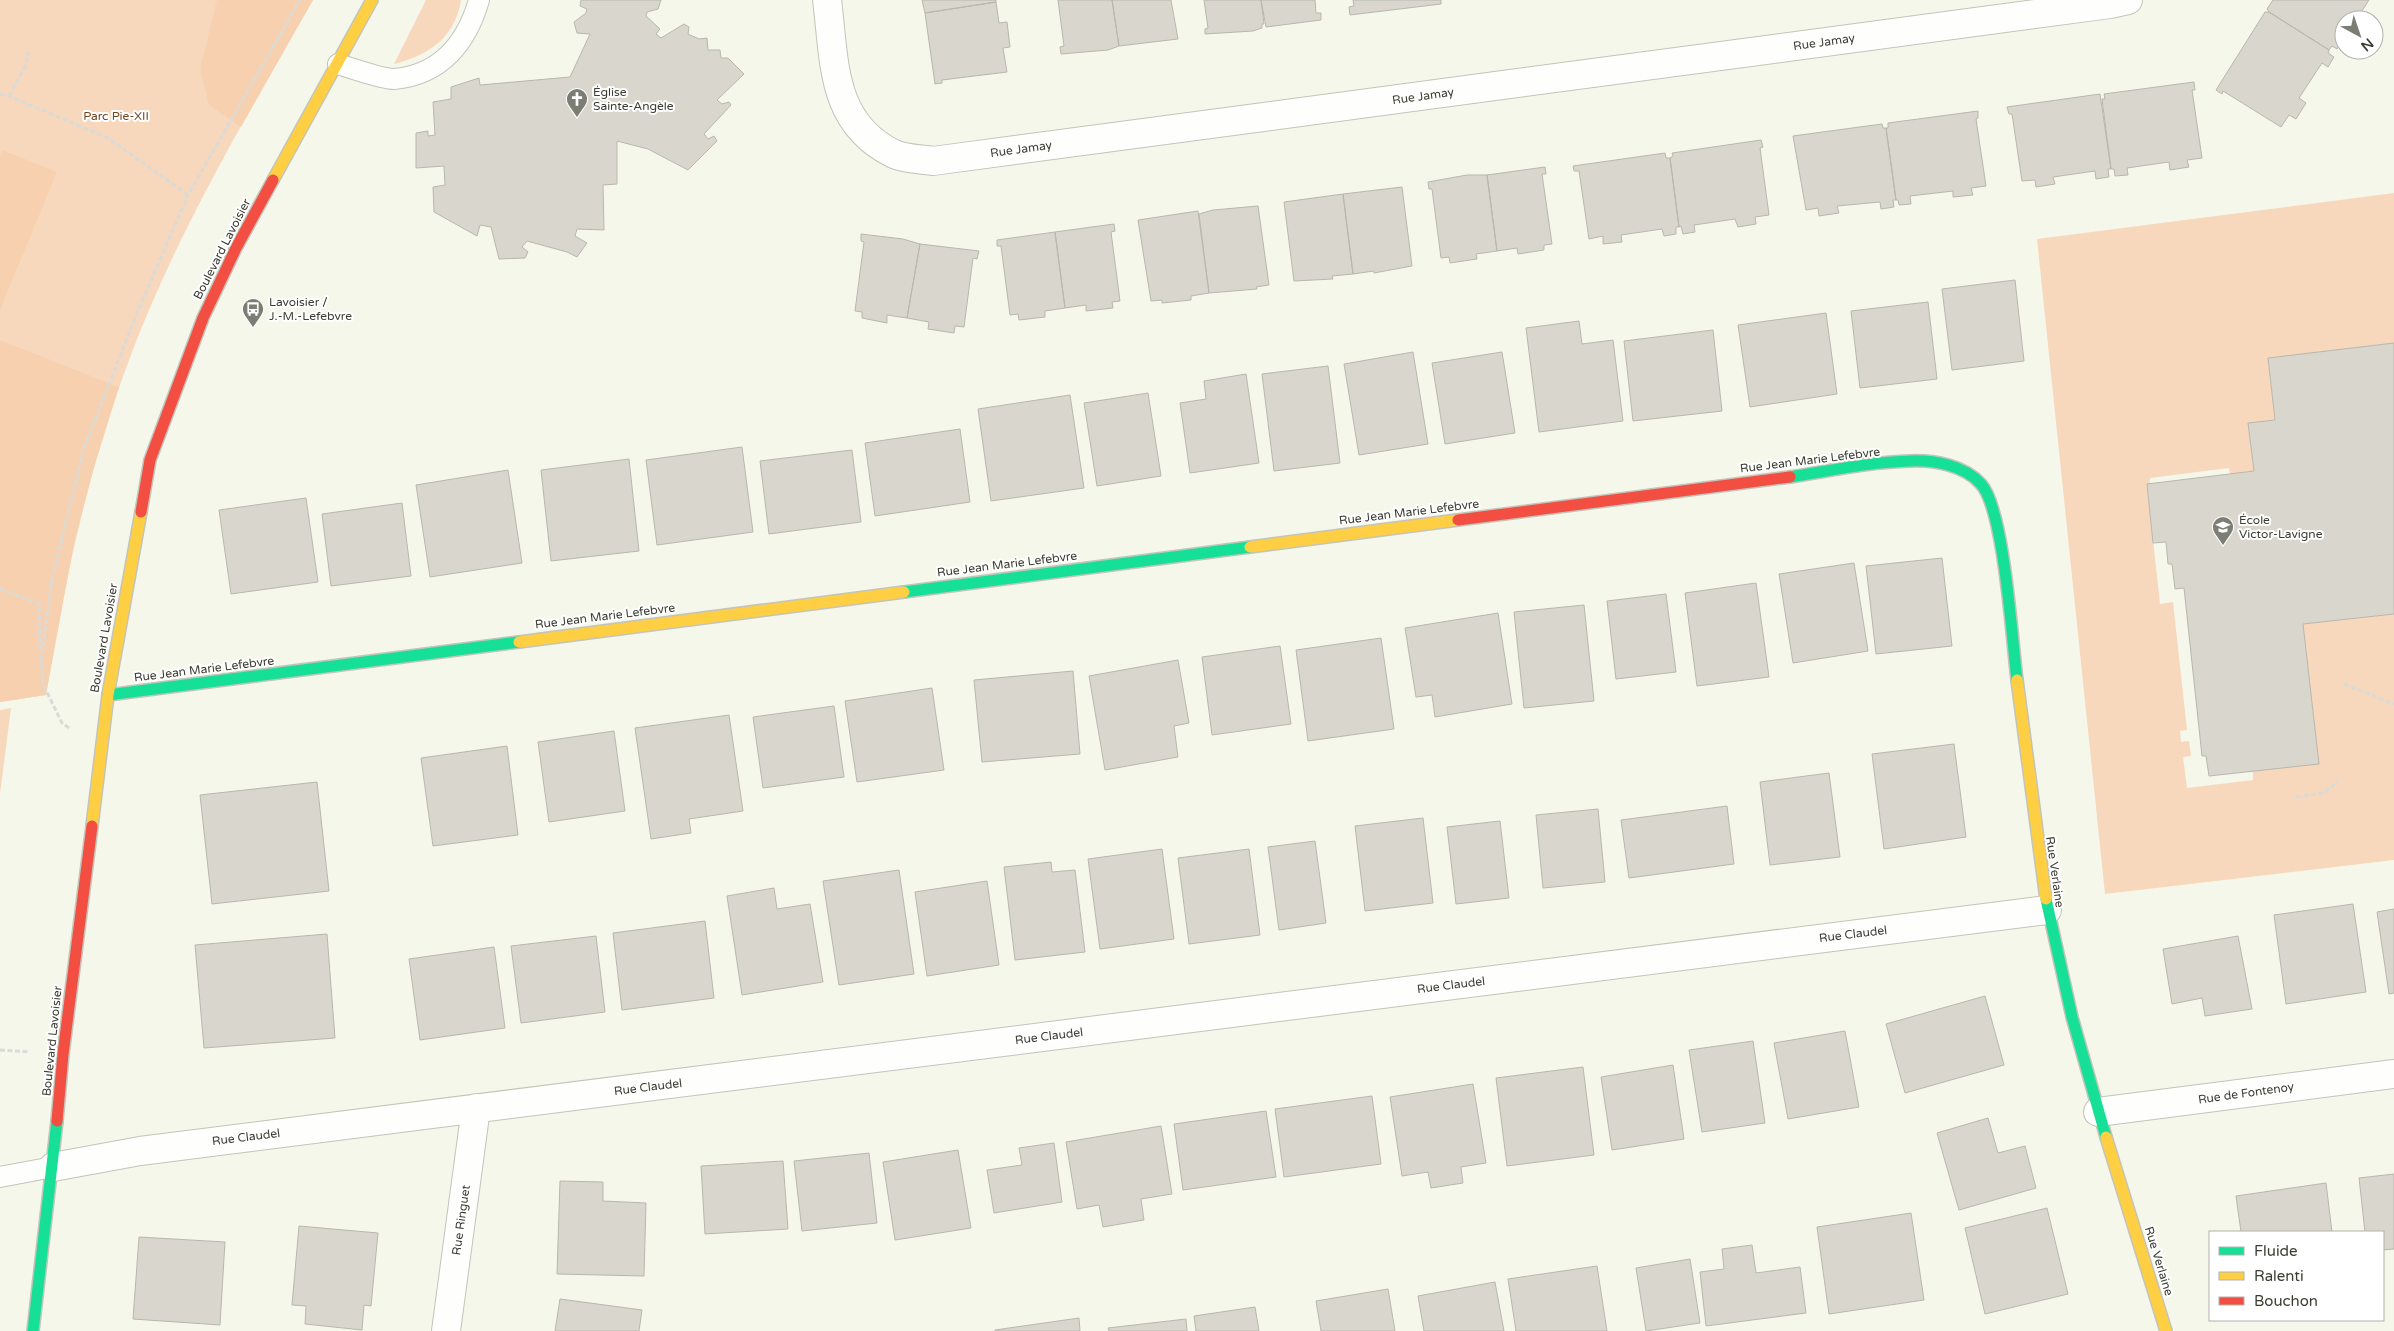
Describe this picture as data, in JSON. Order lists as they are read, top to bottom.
{
  "streets": {
    "street": [
      "Rue Jamay",
      "Boulevard Lavoisier",
      "Rue Jean Marie Lefebvre",
      "Rue Verlaine",
      "Rue Claudel",
      "Rue de Fontenoy",
      "Rue Ringuet"
    ]
  },
  "crossings": [
    ["Boulevard Lavoisier", "Rue Jean Marie Lefebvre"],
    ["Boulevard Lavoisier", "Rue Claudel"],
    ["Rue Jean Marie Lefebvre", "Rue Verlaine"],
    ["Rue Verlaine", "Rue Claudel"],
    ["Rue Verlaine", "Rue de Fontenoy"],
    ["Rue Claudel", "Rue Ringuet"]
  ],
  "parks": ["Parc Pie-XII"],
  "places": {
    "church": ["Église Sainte-Angèle"],
    "bus stop": ["Lavoisier / J.-M.-Lefebvre"],
    "school or university": ["École Victor-Lavigne"]
  },
  "legend": ["Fluide", "Ralenti", "Bouchon"],
  "north": "bottom right"
}
